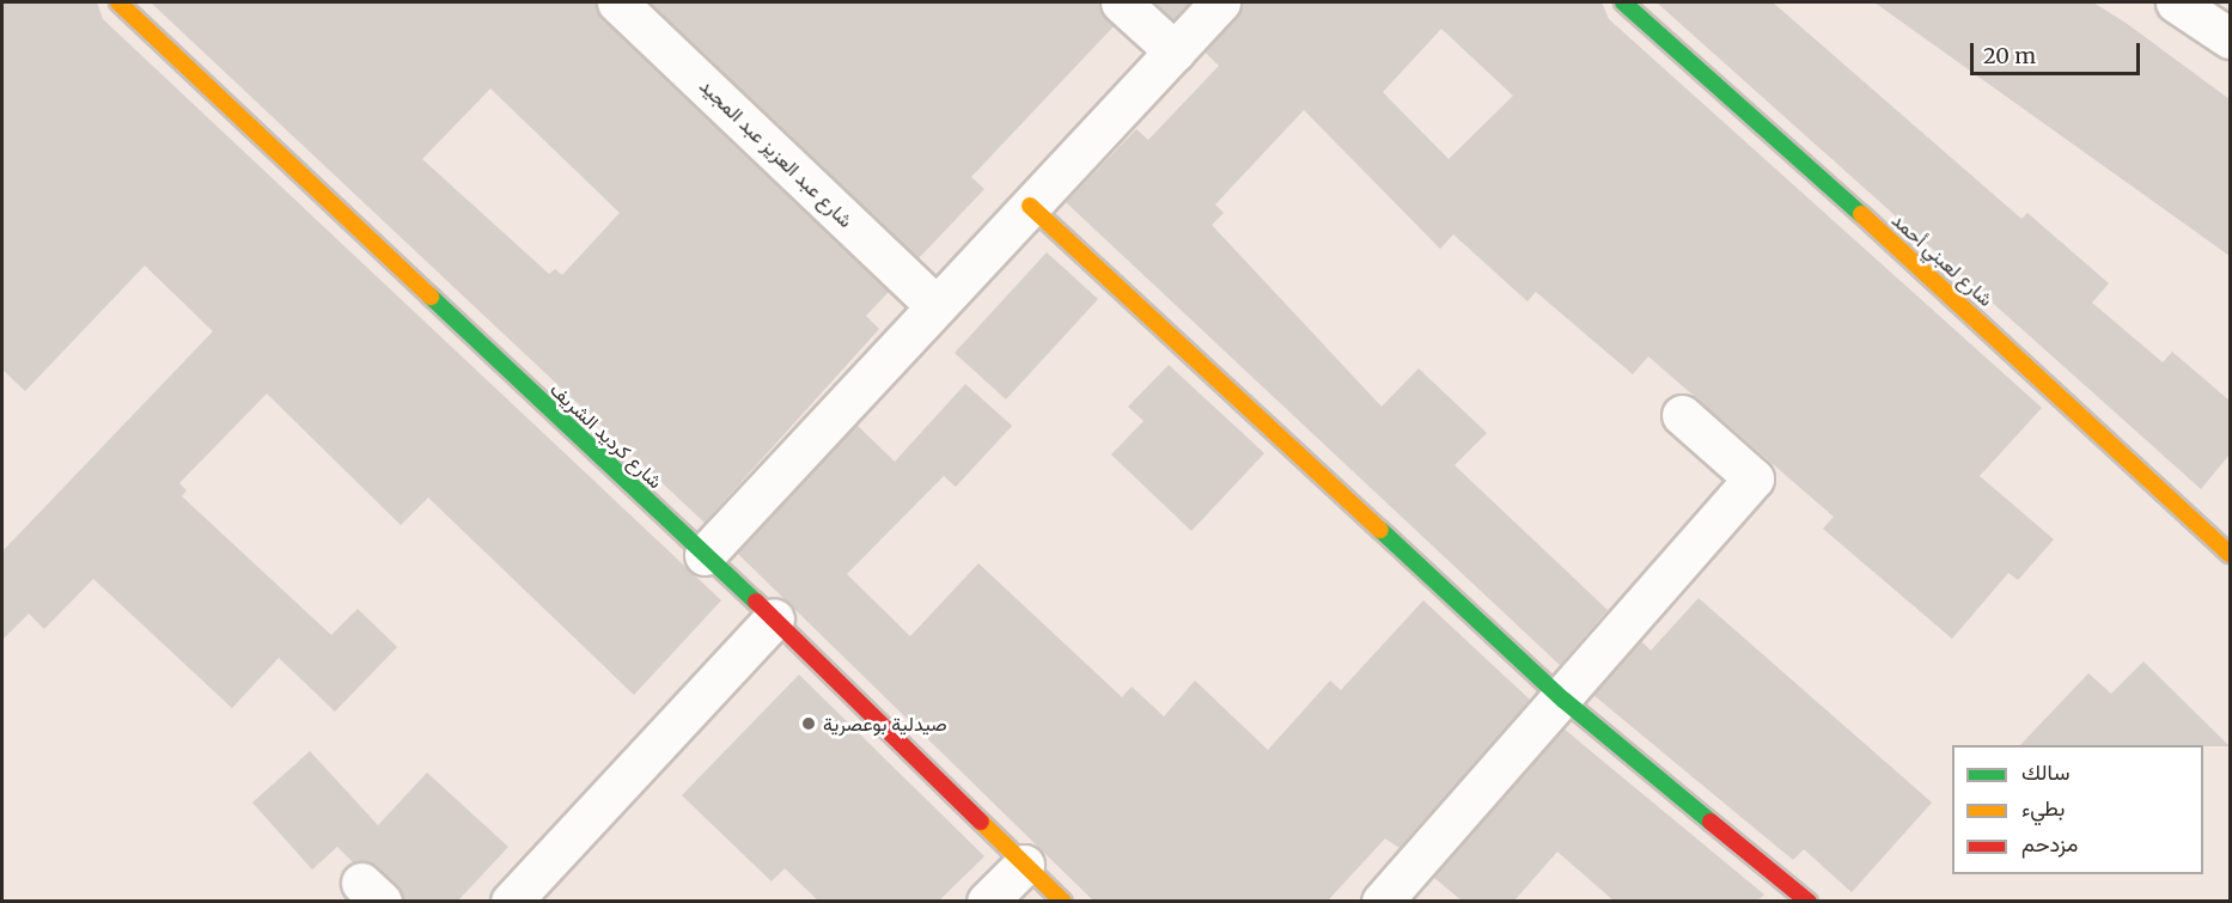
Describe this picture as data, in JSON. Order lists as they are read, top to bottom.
{
  "streets": {
    "street": ["شارع عبد العزيز عبد المجيد", "شارع لعبني أحمد", "شارع كرديد الشريف"]
  },
  "places": ["صيدلية بوعصرية"],
  "legend": ["سالك", "بطيء", "مزدحم"],
  "scale_bar": "20 m"
}
